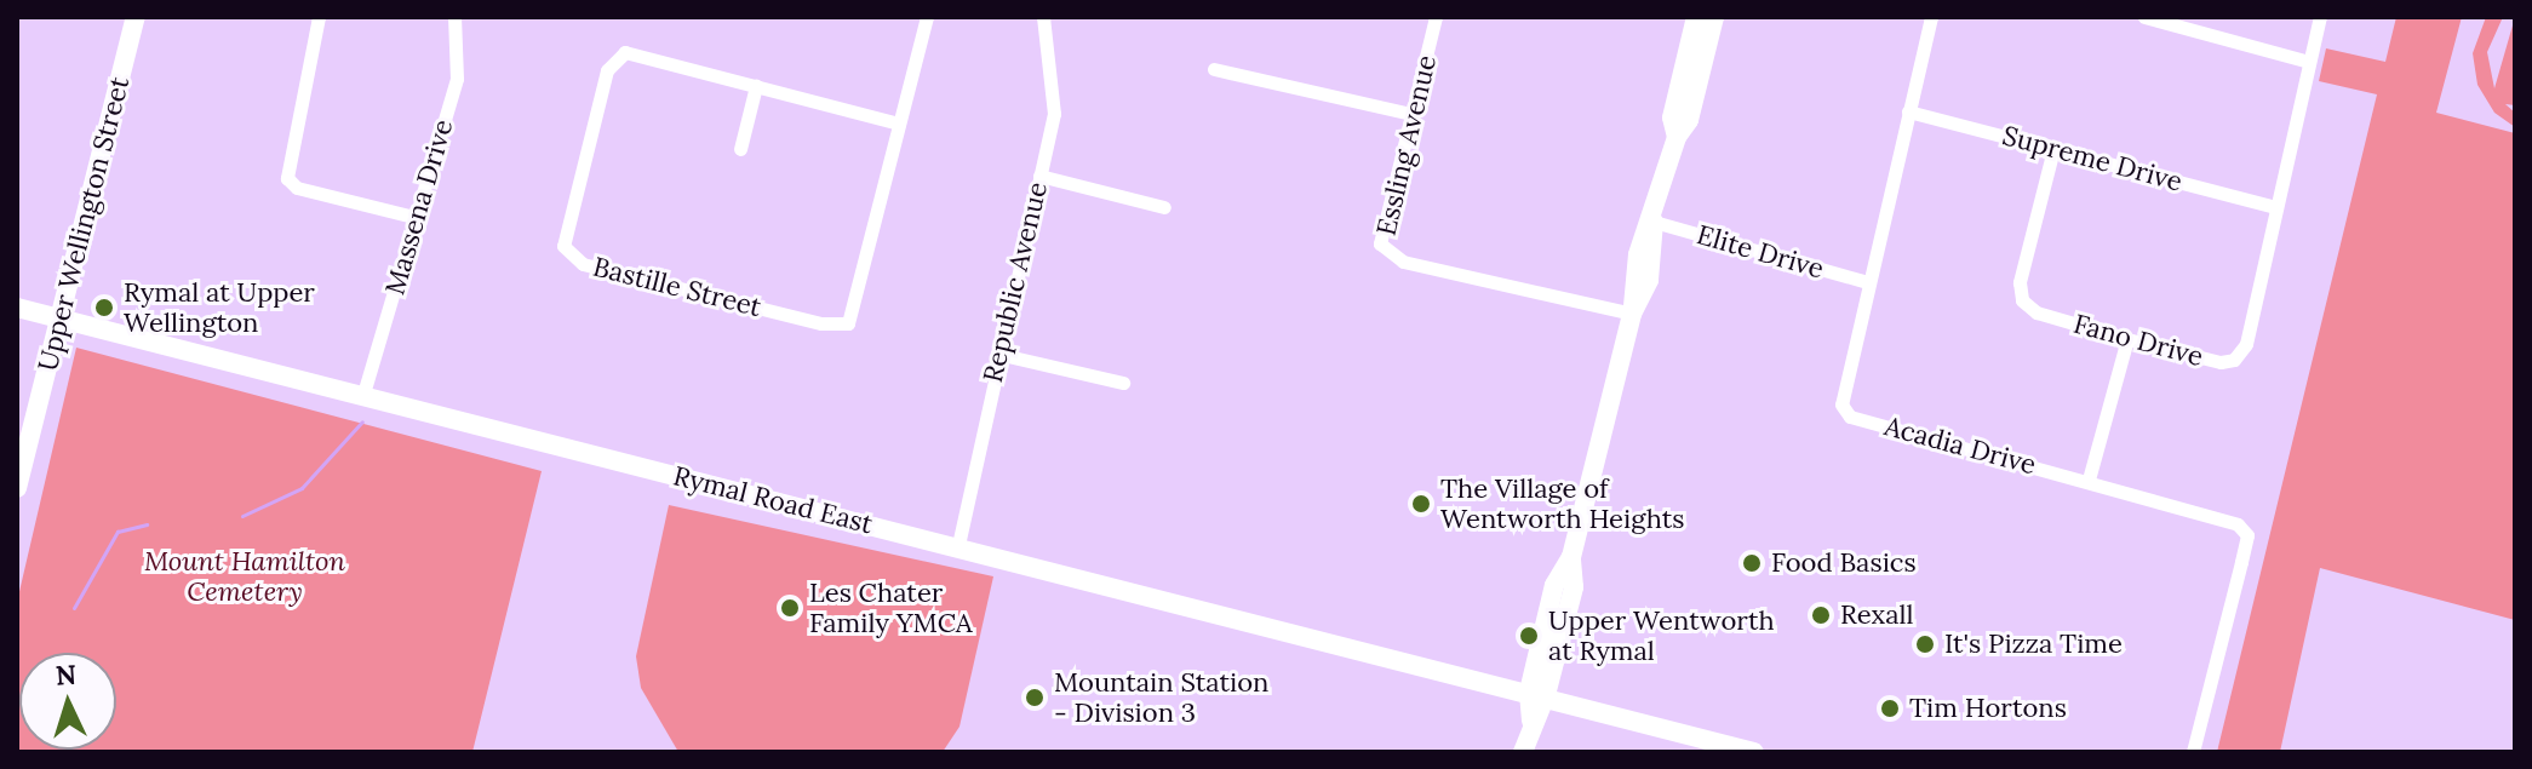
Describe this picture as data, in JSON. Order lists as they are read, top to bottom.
{
  "streets": {
    "main road": ["Upper Wellington Street", "Rymal Road East"],
    "street": [
      "Essling Avenue",
      "Supreme Drive",
      "Massena Drive",
      "Elite Drive",
      "Republic Avenue",
      "Bastille Street",
      "Fano Drive",
      "Acadia Drive"
    ]
  },
  "crossings": [
    ["Supreme Drive", "Fano Drive"],
    ["Supreme Drive", "Acadia Drive"],
    ["Massena Drive", "Rymal Road East"],
    ["Upper Wellington Street", "Rymal Road East"],
    ["Elite Drive", "Acadia Drive"],
    ["Republic Avenue", "Rymal Road East"]
  ],
  "parks": ["Mount Hamilton Cemetery"],
  "places": [
    "Rymal at Upper Wellington",
    "The Village of Wentworth Heights",
    "Food Basics",
    "Les Chater Family YMCA",
    "Rexall",
    "Upper Wentworth at Rymal",
    "It's Pizza Time",
    "Mountain Station - Division 3",
    "Tim Hortons"
  ],
  "north": "top"
}
